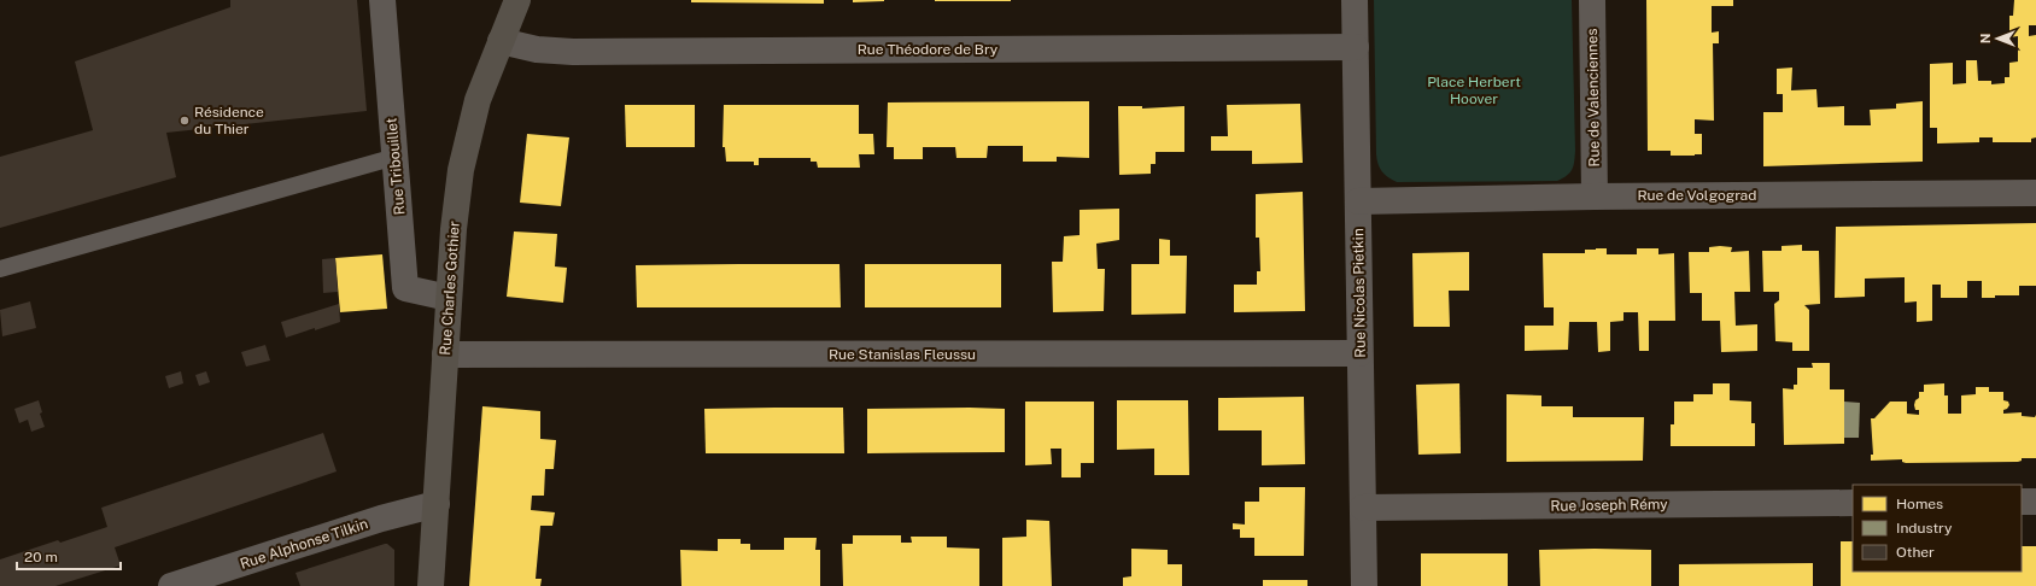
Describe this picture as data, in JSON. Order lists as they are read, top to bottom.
{
  "streets": {
    "street": [
      "Rue Théodore de Bry",
      "Rue de Valenciennes",
      "Rue Tribouillet",
      "Rue de Volgograd",
      "Rue Charles Gothier",
      "Rue Nicolas Pietkin",
      "Rue Stanislas Fleussu",
      "Rue Joseph Rémy",
      "Rue Alphonse Tilkin"
    ]
  },
  "crossings": [
    ["Rue Théodore de Bry", "Rue Charles Gothier"],
    ["Rue Théodore de Bry", "Rue Nicolas Pietkin"],
    ["Rue de Valenciennes", "Rue de Volgograd"],
    ["Rue Tribouillet", "Rue Charles Gothier"],
    ["Rue de Volgograd", "Rue Nicolas Pietkin"],
    ["Rue Charles Gothier", "Rue Stanislas Fleussu"],
    ["Rue Charles Gothier", "Rue Alphonse Tilkin"],
    ["Rue Nicolas Pietkin", "Rue Stanislas Fleussu"],
    ["Rue Nicolas Pietkin", "Rue Joseph Rémy"]
  ],
  "parks": ["Place Herbert Hoover"],
  "places": ["Résidence du Thier"],
  "legend": ["Homes", "Industry", "Other"],
  "scale_bar": "20 m",
  "north": "left"
}
